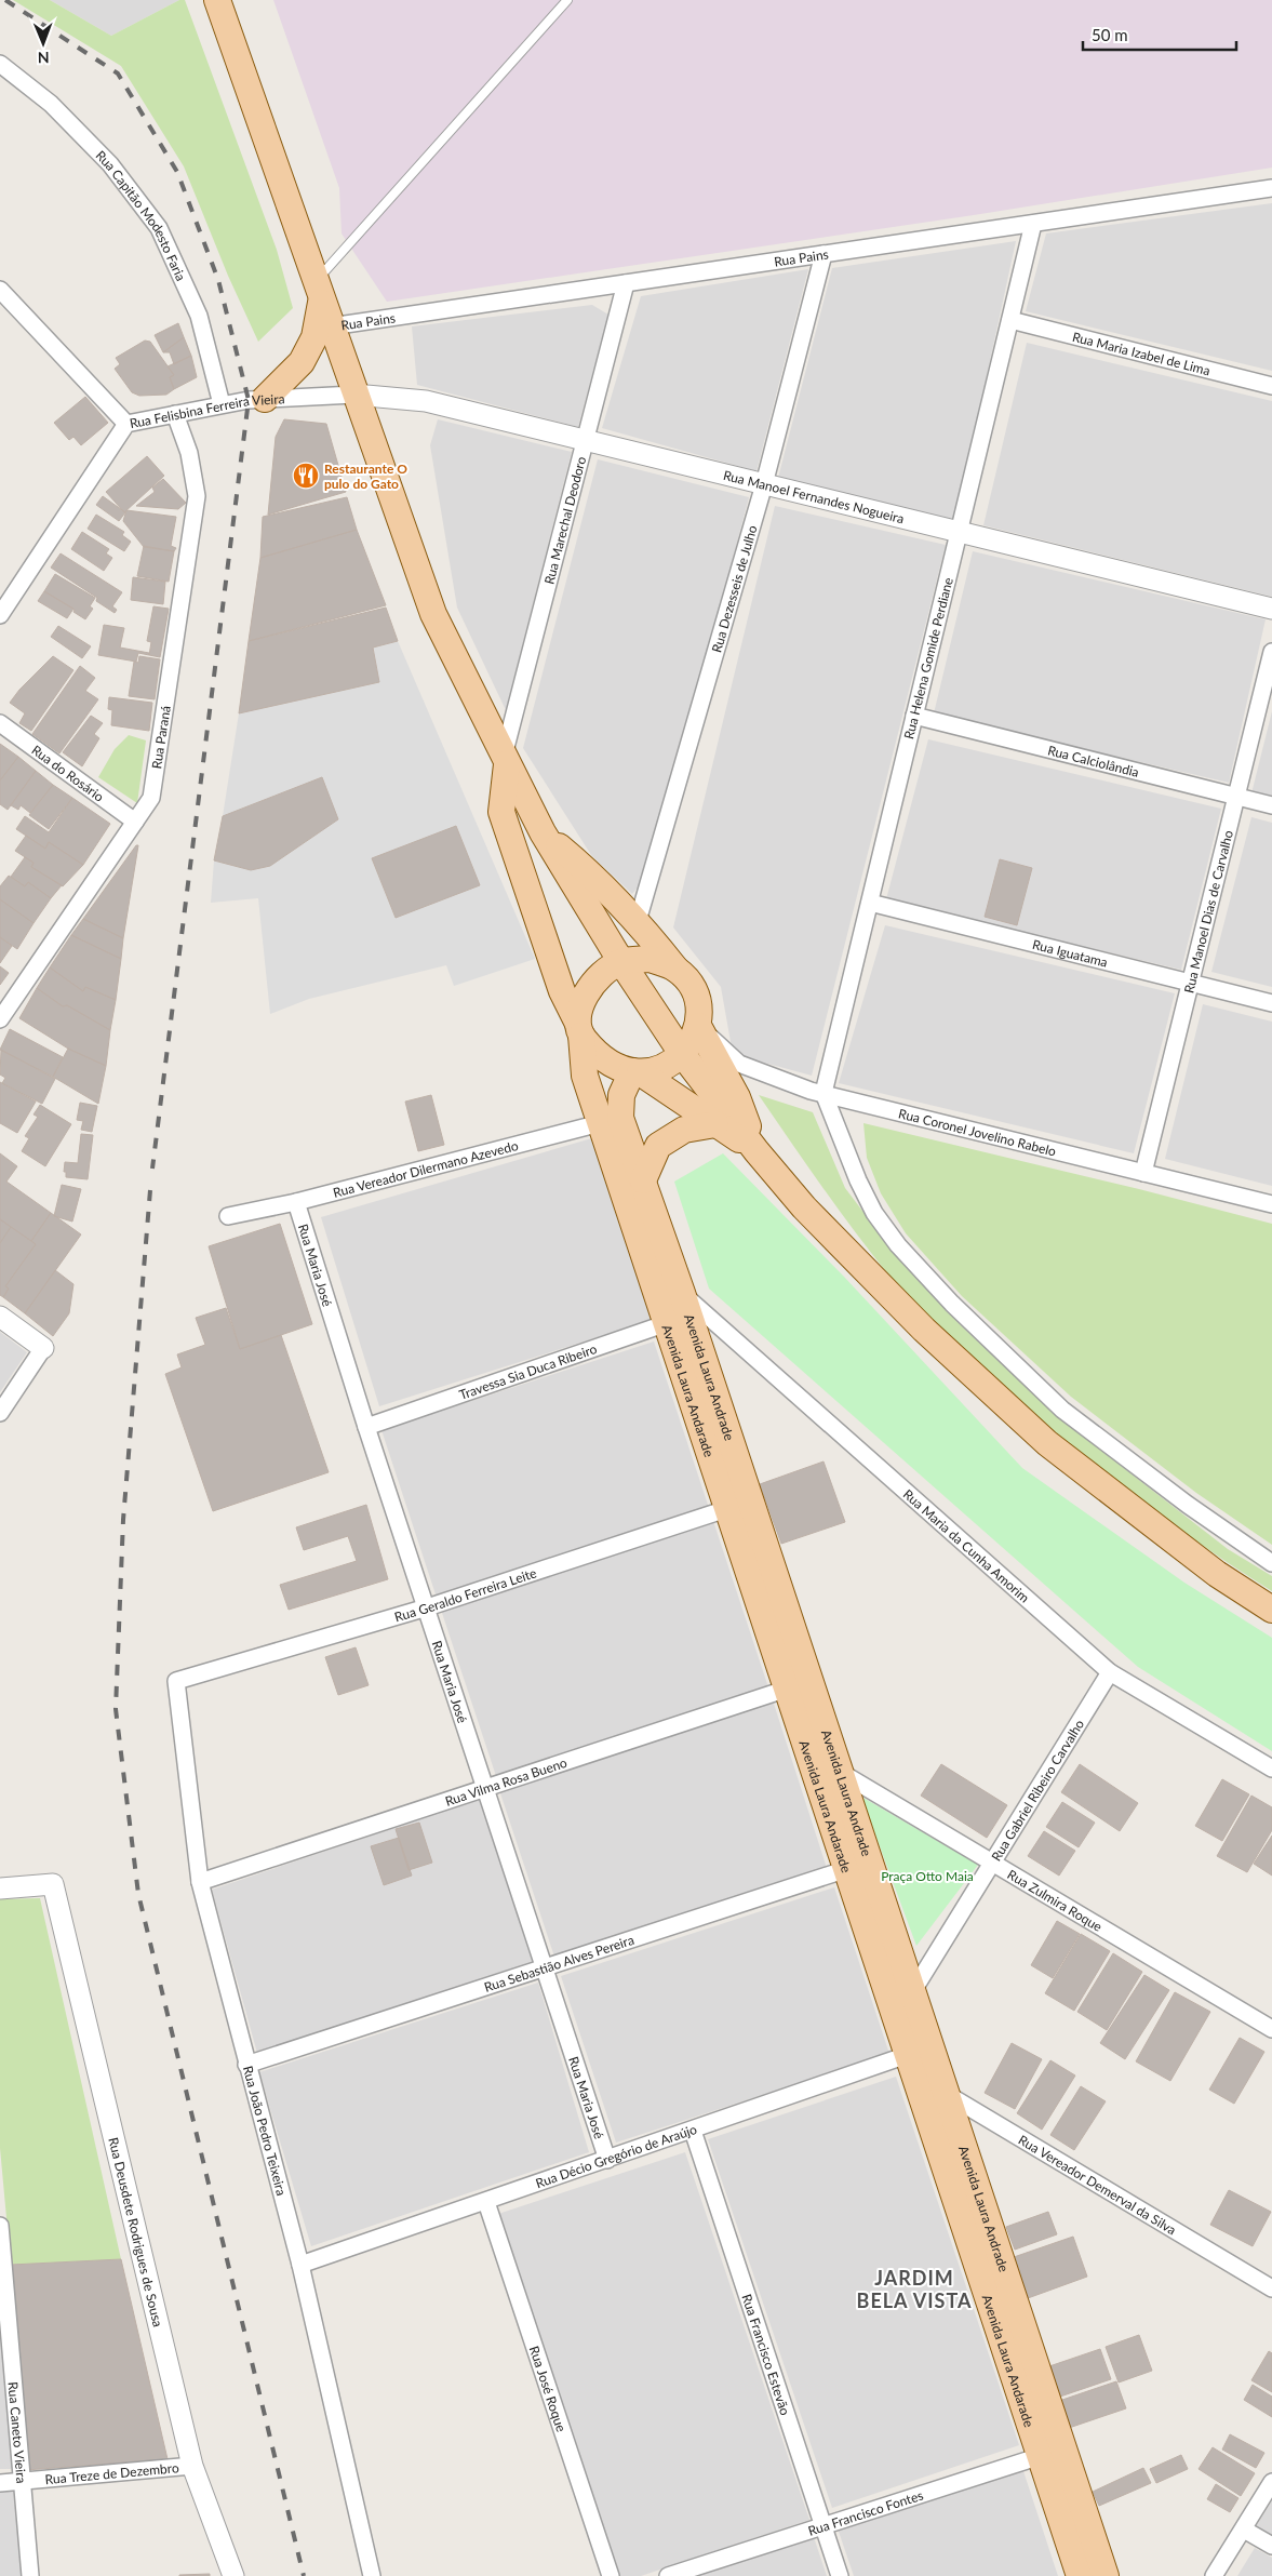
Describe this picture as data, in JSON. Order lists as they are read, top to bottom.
{
  "streets": {
    "main road": ["Avenida Laura Andrade", "Avenida Laura Andarade"],
    "street": [
      "Rua Capitão Modesto Faria",
      "Rua Pains",
      "Rua Maria Izabel de Lima",
      "Rua Felisbina Ferreira Vieira",
      "Rua Manoel Fernandes Nogueira",
      "Rua Marechal Deodoro",
      "Rua Dezesseis de Julho",
      "Rua Helena Gomide Perdiane",
      "Rua Paraná",
      "Rua Calciolândia",
      "Rua do Rosário",
      "Rua Manoel Dias de Carvalho",
      "Rua Iguatama",
      "Rua Coronel Jovelino Rabelo",
      "Rua Vereador Dilermano Azevedo",
      "Rua Maria José",
      "Travessa Sia Duca Ribeiro",
      "Rua Maria da Cunha Amorim",
      "Rua Geraldo Ferreira Leite",
      "Rua Vilma Rosa Bueno",
      "Rua Gabriel Ribeiro Carvalho",
      "Rua Zulmira Roque",
      "Rua Sebastião Alves Pereira",
      "Rua João Pedro Teixeira",
      "Rua Décio Gregório de Araújo",
      "Rua Vereador Demerval da Silva",
      "Rua Deusdete Rodrigues de Sousa",
      "Rua Francisco Estevão",
      "Rua José Roque",
      "Rua Caneto Vieira",
      "Rua Treze de Dezembro",
      "Rua Francisco Fontes"
    ]
  },
  "crossings": [
    ["Rua Capitão Modesto Faria", "Rua Felisbina Ferreira Vieira"],
    ["Rua Pains", "Rua Marechal Deodoro"],
    ["Rua Pains", "Rua Dezesseis de Julho"],
    ["Rua Pains", "Rua Helena Gomide Perdiane"],
    ["Rua Maria Izabel de Lima", "Rua Helena Gomide Perdiane"],
    ["Rua Felisbina Ferreira Vieira", "Rua Manoel Fernandes Nogueira"],
    ["Rua Felisbina Ferreira Vieira", "Rua Paraná"],
    ["Rua Manoel Fernandes Nogueira", "Rua Marechal Deodoro"],
    ["Rua Manoel Fernandes Nogueira", "Rua Dezesseis de Julho"],
    ["Rua Manoel Fernandes Nogueira", "Rua Helena Gomide Perdiane"],
    ["Rua Helena Gomide Perdiane", "Rua Calciolândia"],
    ["Rua Helena Gomide Perdiane", "Rua Iguatama"],
    ["Rua Helena Gomide Perdiane", "Rua Coronel Jovelino Rabelo"],
    ["Rua Paraná", "Rua do Rosário"],
    ["Rua Calciolândia", "Rua Manoel Dias de Carvalho"],
    ["Rua Manoel Dias de Carvalho", "Rua Iguatama"],
    ["Rua Manoel Dias de Carvalho", "Rua Coronel Jovelino Rabelo"],
    ["Rua Vereador Dilermano Azevedo", "Rua Maria José"],
    ["Rua Vereador Dilermano Azevedo", "Avenida Laura Andarade"],
    ["Rua Maria José", "Travessa Sia Duca Ribeiro"],
    ["Rua Maria José", "Rua Geraldo Ferreira Leite"],
    ["Rua Maria José", "Rua Vilma Rosa Bueno"],
    ["Rua Maria José", "Rua Sebastião Alves Pereira"],
    ["Rua Maria José", "Rua Décio Gregório de Araújo"],
    ["Travessa Sia Duca Ribeiro", "Avenida Laura Andarade"],
    ["Travessa Sia Duca Ribeiro", "Rua Maria da Cunha Amorim"],
    ["Avenida Laura Andrade", "Avenida Laura Andarade"],
    ["Avenida Laura Andrade", "Rua Vilma Rosa Bueno"],
    ["Avenida Laura Andrade", "Rua Gabriel Ribeiro Carvalho"],
    ["Avenida Laura Andrade", "Rua Zulmira Roque"],
    ["Avenida Laura Andrade", "Rua Sebastião Alves Pereira"],
    ["Avenida Laura Andrade", "Rua Décio Gregório de Araújo"],
    ["Avenida Laura Andarade", "Rua Maria da Cunha Amorim"],
    ["Avenida Laura Andarade", "Rua Geraldo Ferreira Leite"],
    ["Avenida Laura Andarade", "Rua Vilma Rosa Bueno"],
    ["Avenida Laura Andarade", "Rua Sebastião Alves Pereira"],
    ["Avenida Laura Andarade", "Rua Décio Gregório de Araújo"],
    ["Avenida Laura Andarade", "Rua Vereador Demerval da Silva"],
    ["Avenida Laura Andarade", "Rua Francisco Fontes"],
    ["Rua Maria da Cunha Amorim", "Rua Gabriel Ribeiro Carvalho"],
    ["Rua Geraldo Ferreira Leite", "Rua João Pedro Teixeira"],
    ["Rua Vilma Rosa Bueno", "Rua João Pedro Teixeira"],
    ["Rua Gabriel Ribeiro Carvalho", "Rua Zulmira Roque"],
    ["Rua Sebastião Alves Pereira", "Rua João Pedro Teixeira"],
    ["Rua João Pedro Teixeira", "Rua Décio Gregório de Araújo"],
    ["Rua Décio Gregório de Araújo", "Rua Francisco Estevão"],
    ["Rua Décio Gregório de Araújo", "Rua José Roque"],
    ["Rua Deusdete Rodrigues de Sousa", "Rua Treze de Dezembro"],
    ["Rua Francisco Estevão", "Rua Francisco Fontes"],
    ["Rua Caneto Vieira", "Rua Treze de Dezembro"]
  ],
  "districts": ["JARDIM BELA VISTA"],
  "parks": ["Praça Otto Maia"],
  "places": {
    "restaurant": ["Restaurante O pulo do Gato"]
  },
  "scale_bar": "50 m",
  "north": "bottom"
}
